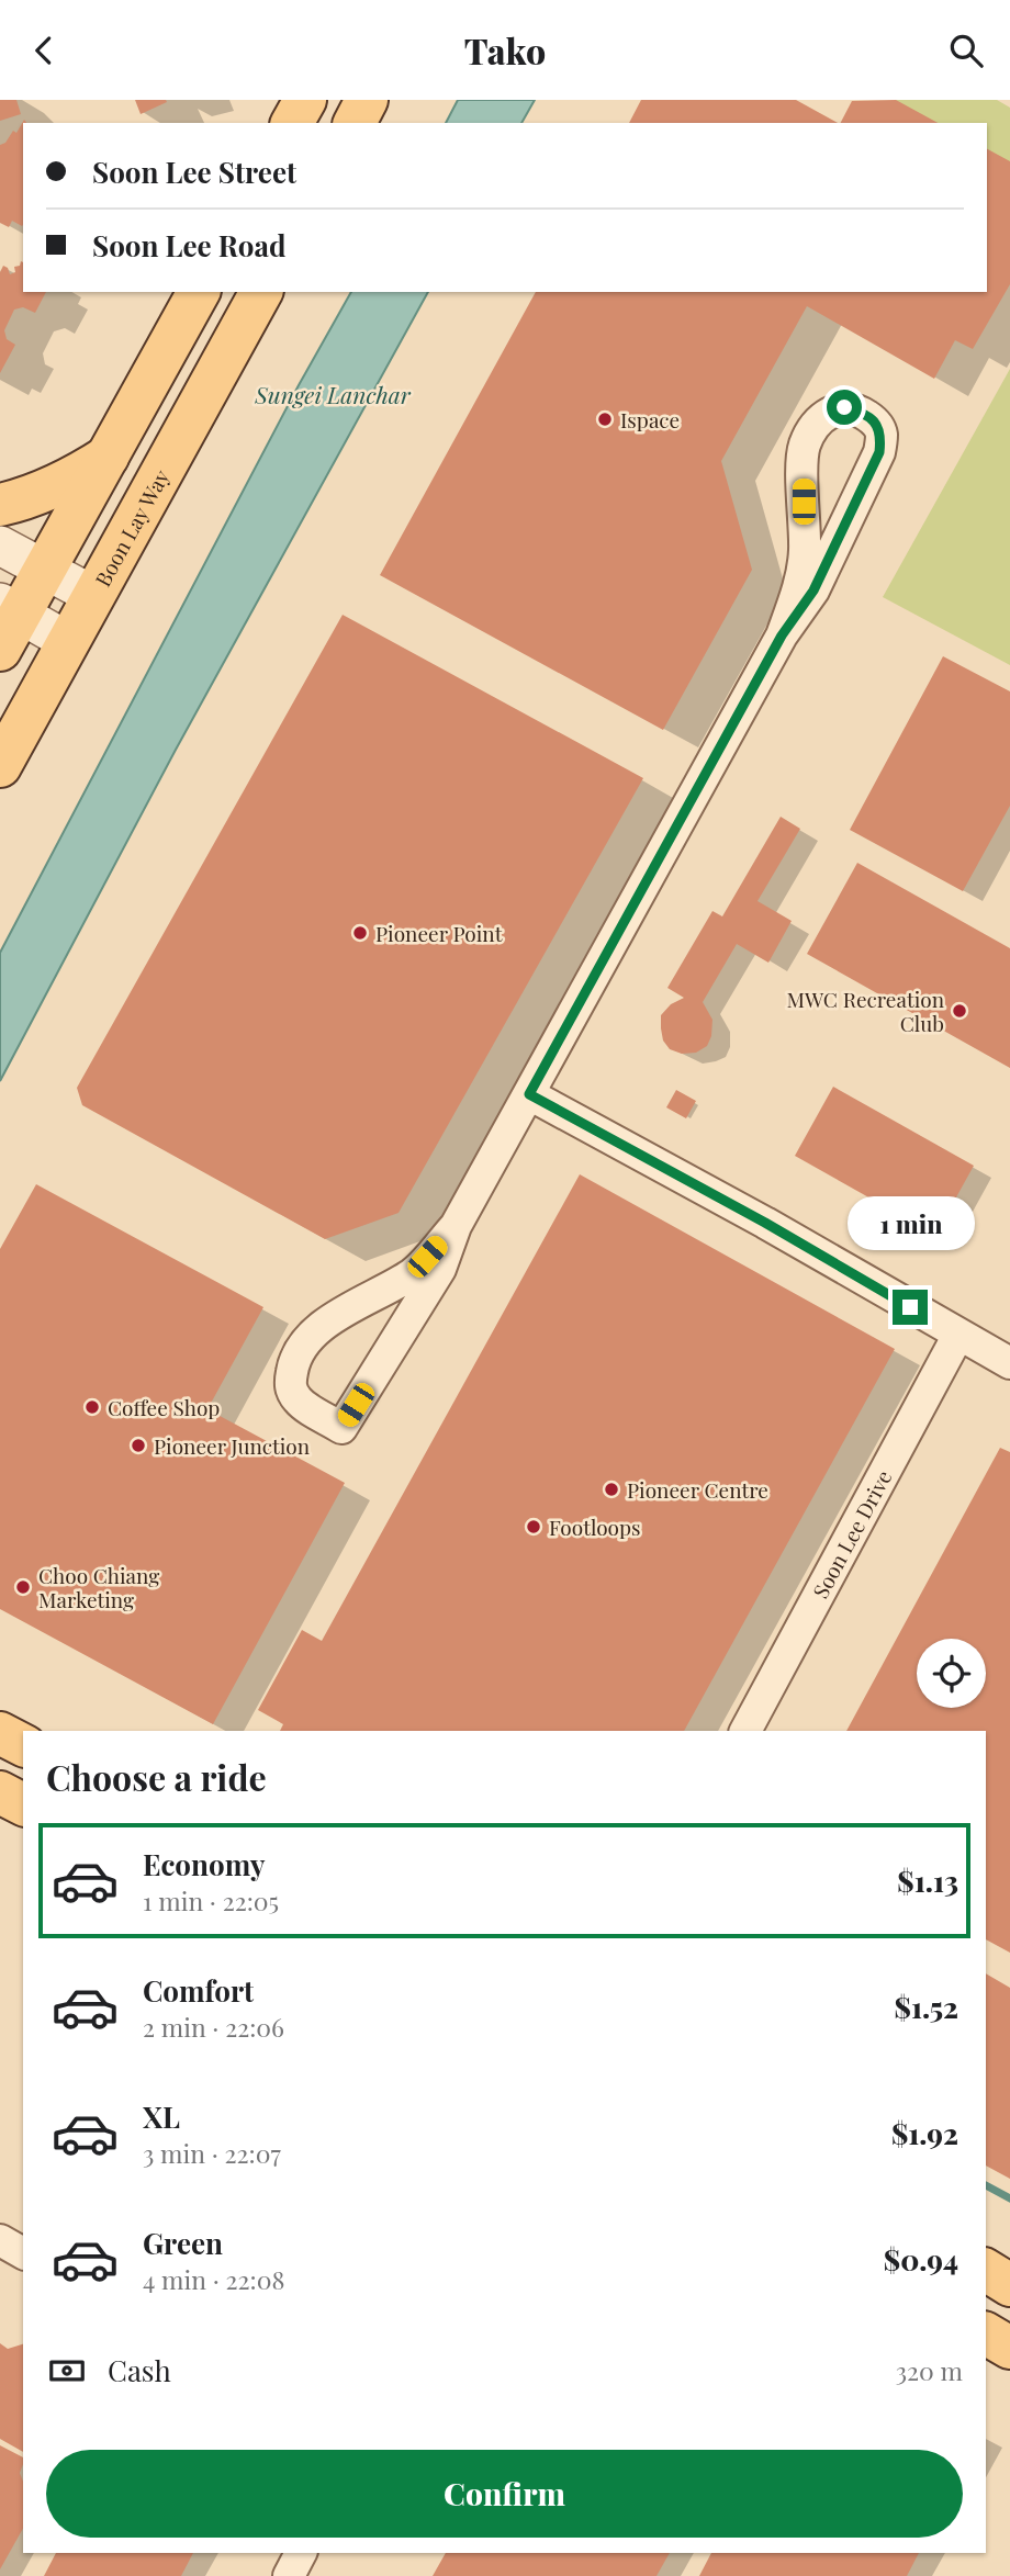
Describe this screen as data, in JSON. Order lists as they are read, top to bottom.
{
  "streets": {
    "main road": ["Boon Lay Way"],
    "street": ["Soon Lee Drive"]
  },
  "water": ["Sungei Lanchar"],
  "places": [
    "Ispace",
    "Pioneer Point",
    "MWC Recreation Club",
    "Coffee Shop",
    "Pioneer Junction",
    "Pioneer Centre",
    "Footloops",
    "Choo Chiang Marketing"
  ],
  "page": {
    "header": "Tako",
    "banner": ["Soon Lee Street", "Soon Lee Road"],
    "bubble": "1 min",
    "heading": "Choose a ride",
    "list": [
      {
        "name": "Economy",
        "note": "1 min · 22:05",
        "value": "$1.13"
      },
      {
        "name": "Comfort",
        "note": "2 min · 22:06",
        "value": "$1.52"
      },
      {
        "name": "XL",
        "note": "3 min · 22:07",
        "value": "$1.92"
      },
      {
        "name": "Green",
        "note": "4 min · 22:08",
        "value": "$0.94"
      }
    ],
    "pay": ["Cash", "320 m"],
    "buttons": "Confirm"
  }
}
